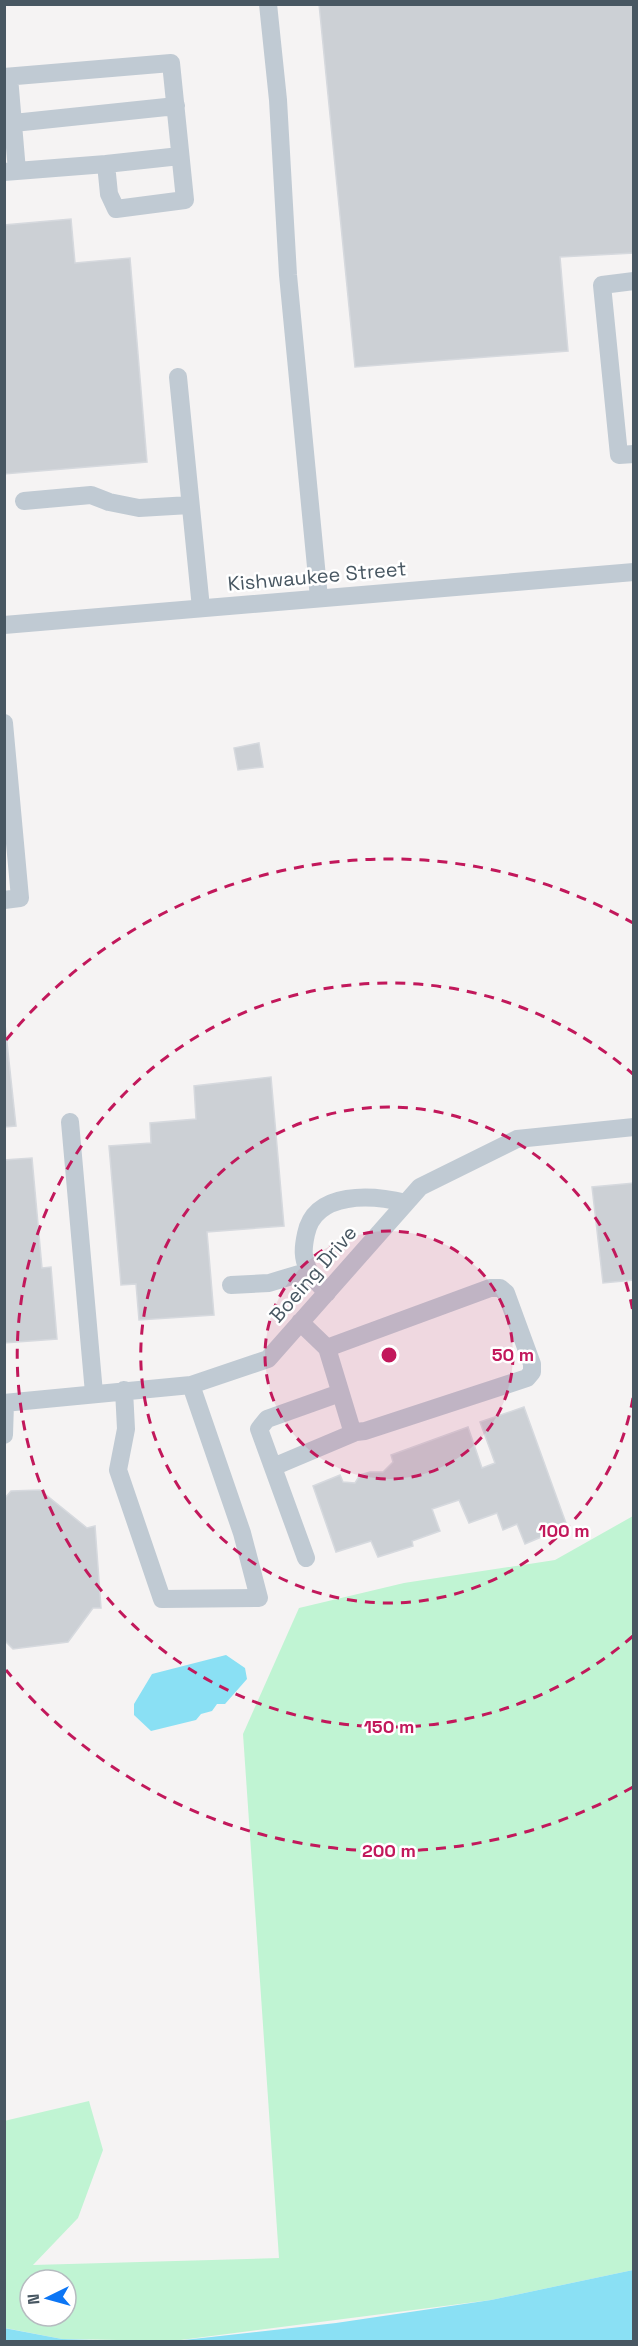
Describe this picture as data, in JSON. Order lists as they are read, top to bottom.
{
  "streets": {
    "street": ["Kishwaukee Street", "Boeing Drive"]
  },
  "north": "left",
  "rings": [
    "50 m",
    "100 m",
    "150 m",
    "200 m"
  ]
}
